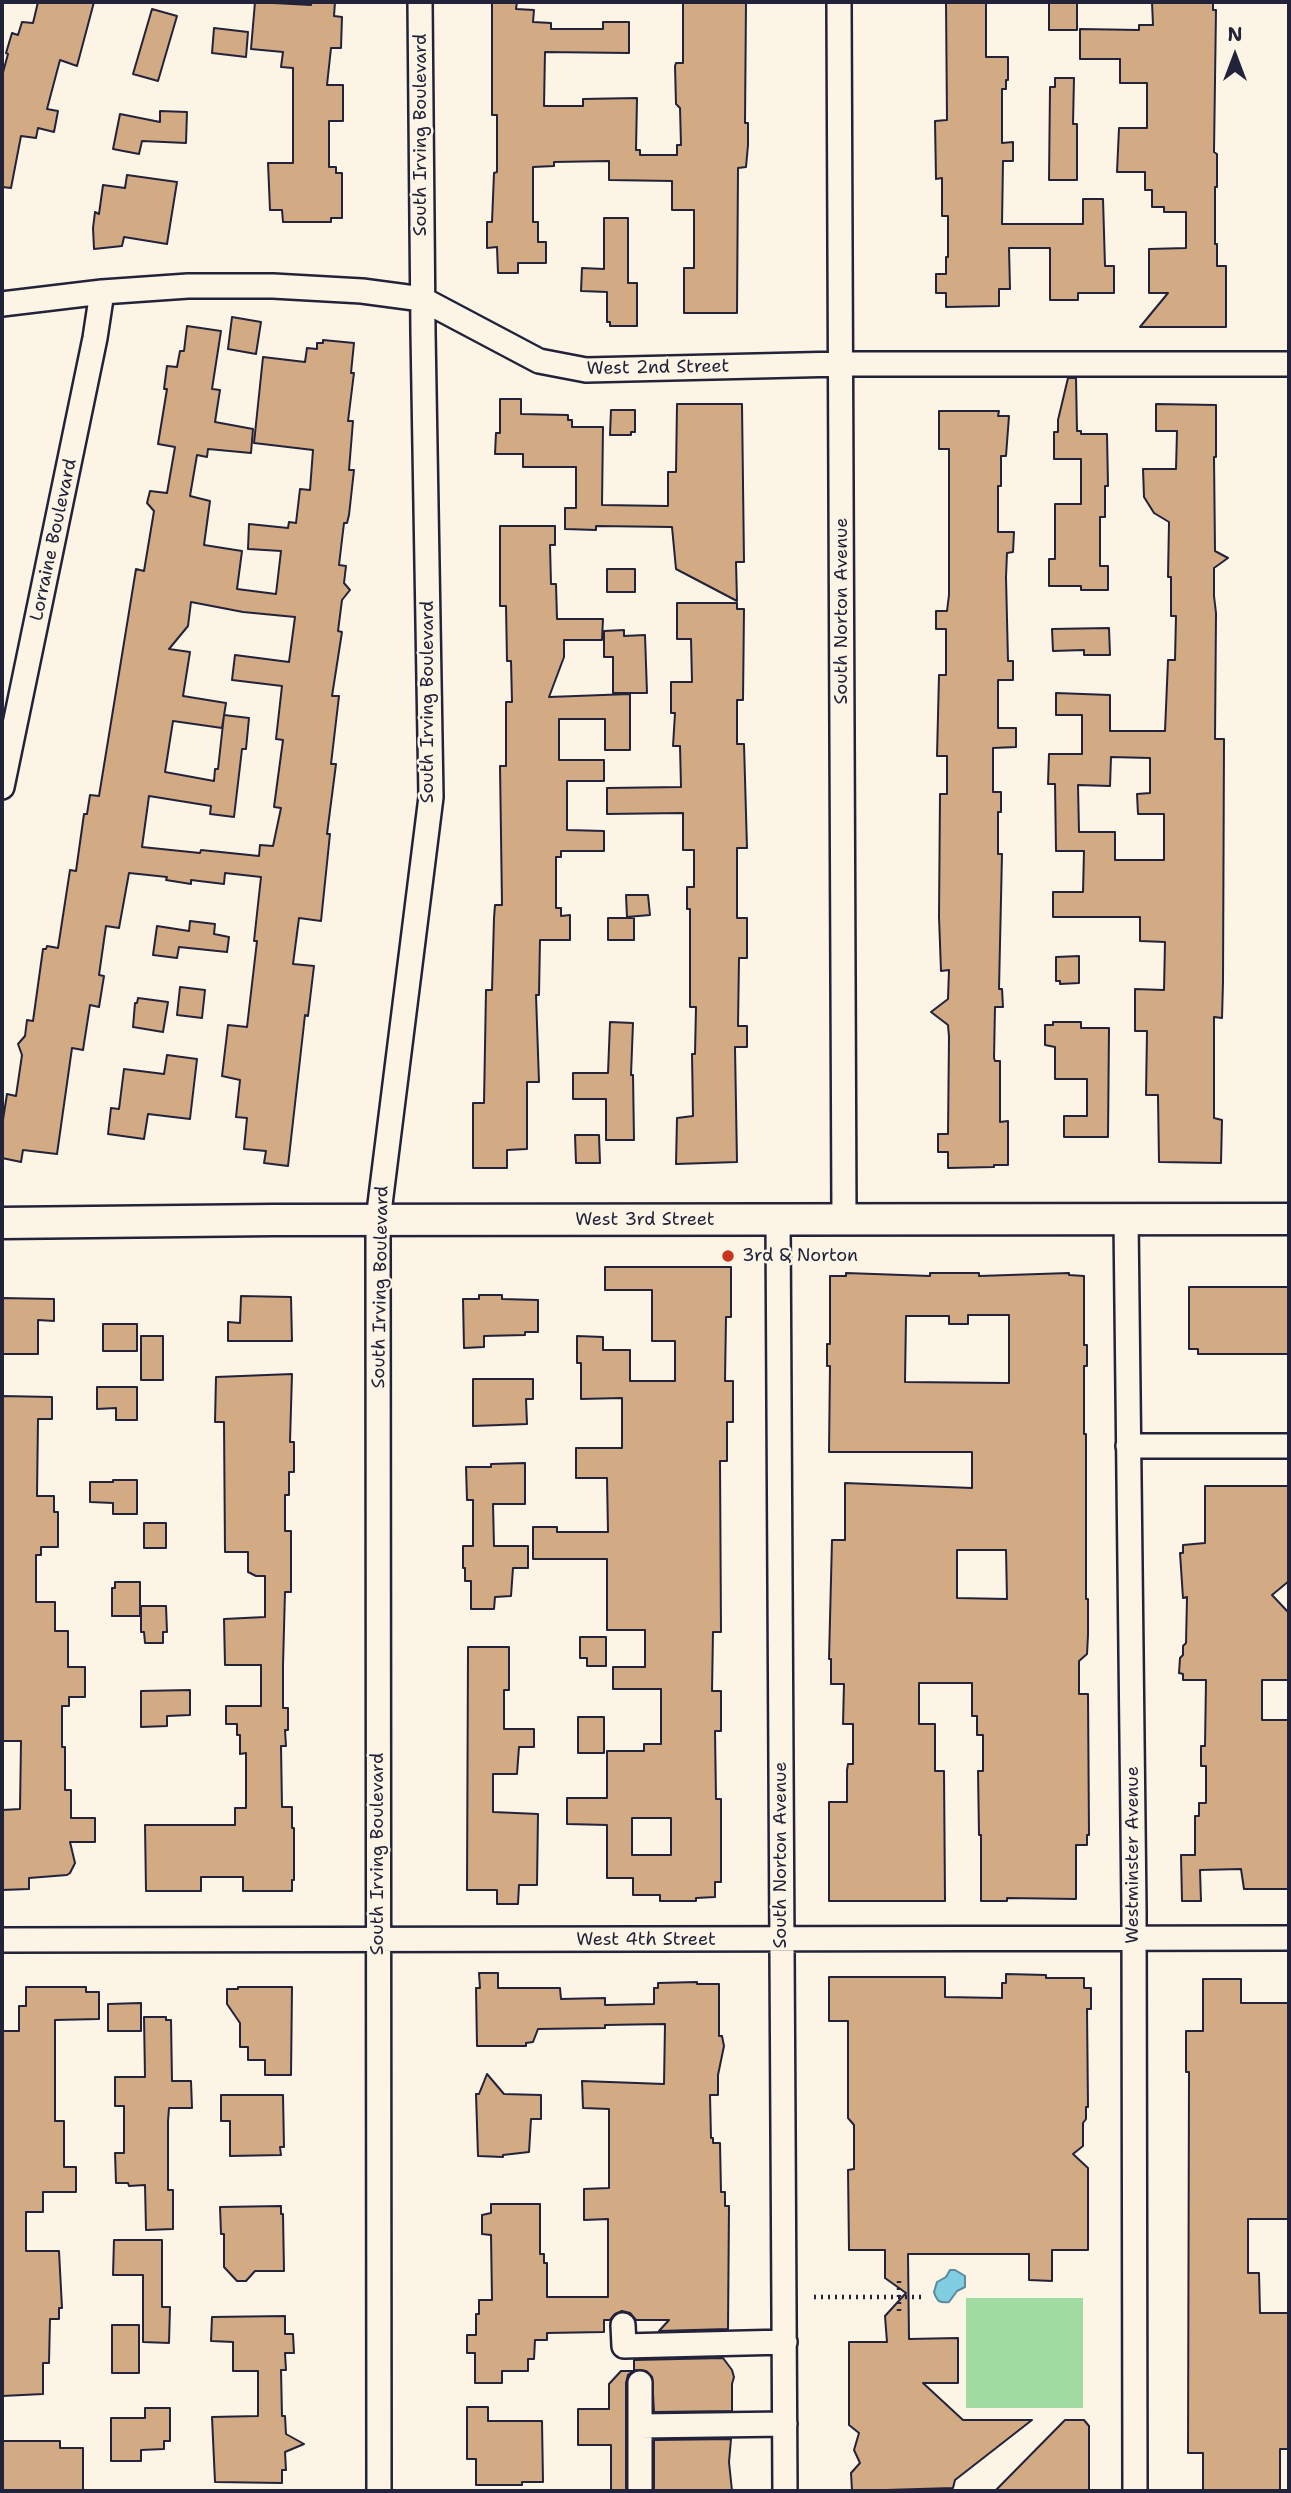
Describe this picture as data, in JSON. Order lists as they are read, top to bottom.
{
  "streets": {
    "main road": ["West 3rd Street"],
    "street": [
      "South Irving Boulevard",
      "West 2nd Street",
      "Lorraine Boulevard",
      "South Norton Avenue",
      "Westminster Avenue",
      "West 4th Street"
    ]
  },
  "crossings": [
    ["South Irving Boulevard", "West 2nd Street"],
    ["South Irving Boulevard", "West 3rd Street"],
    ["South Irving Boulevard", "West 4th Street"],
    ["West 2nd Street", "Lorraine Boulevard"],
    ["West 2nd Street", "South Norton Avenue"],
    ["South Norton Avenue", "West 3rd Street"],
    ["South Norton Avenue", "West 4th Street"],
    ["West 3rd Street", "Westminster Avenue"],
    ["Westminster Avenue", "West 4th Street"]
  ],
  "places": ["3rd & Norton"],
  "north": "top"
}
